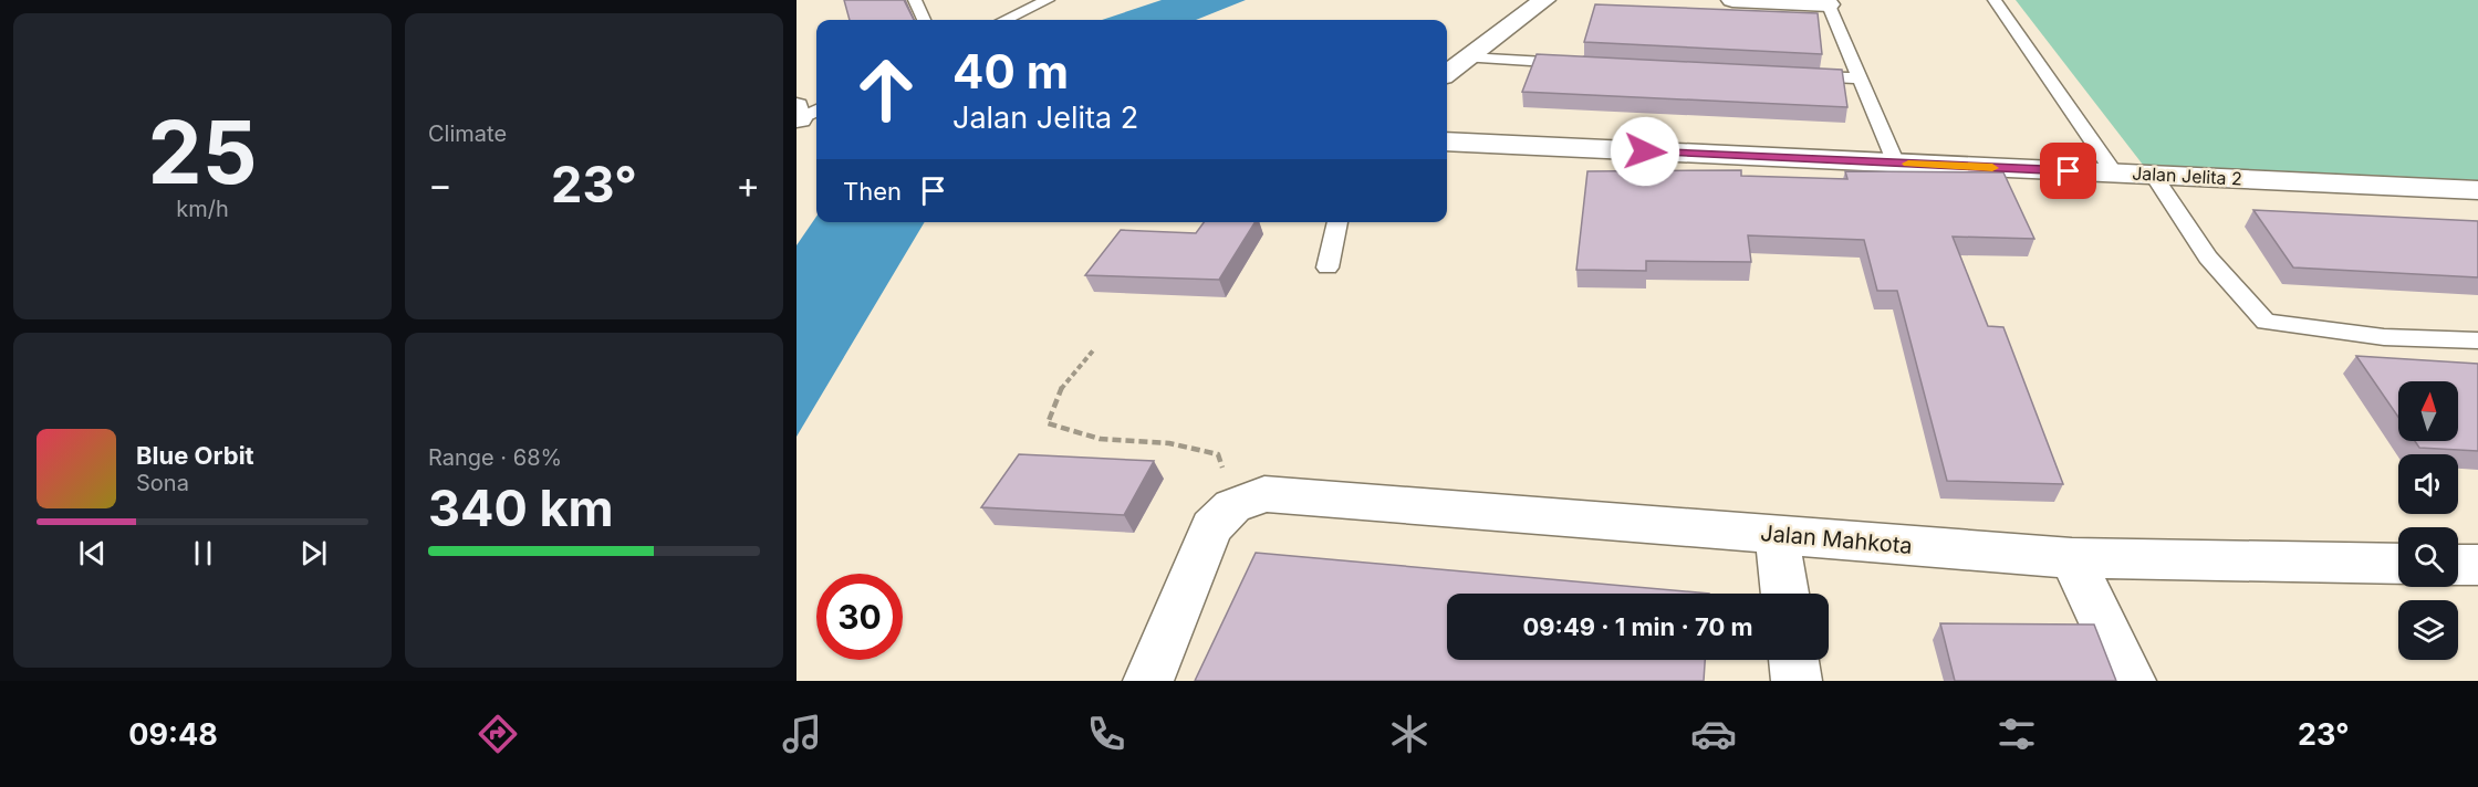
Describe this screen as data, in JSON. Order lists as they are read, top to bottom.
{
  "streets": {
    "street": ["Jalan Jelita 2", "Jalan Mahkota"]
  },
  "north": "top",
  "page": {
    "tile": [
      ["25", "km/h"],
      "Climate",
      ["Range · 68%", "340 km"]
    ],
    "turn": ["40 m", "Jalan Jelita 2"],
    "heat": ["−", "23°", "+"],
    "then": "Then",
    "song": ["Blue Orbit", "Sona"],
    "limit": "30",
    "trip": "09:49 · 1 min · 70 m",
    "tabs": ["09:48", "23°"]
  }
}
